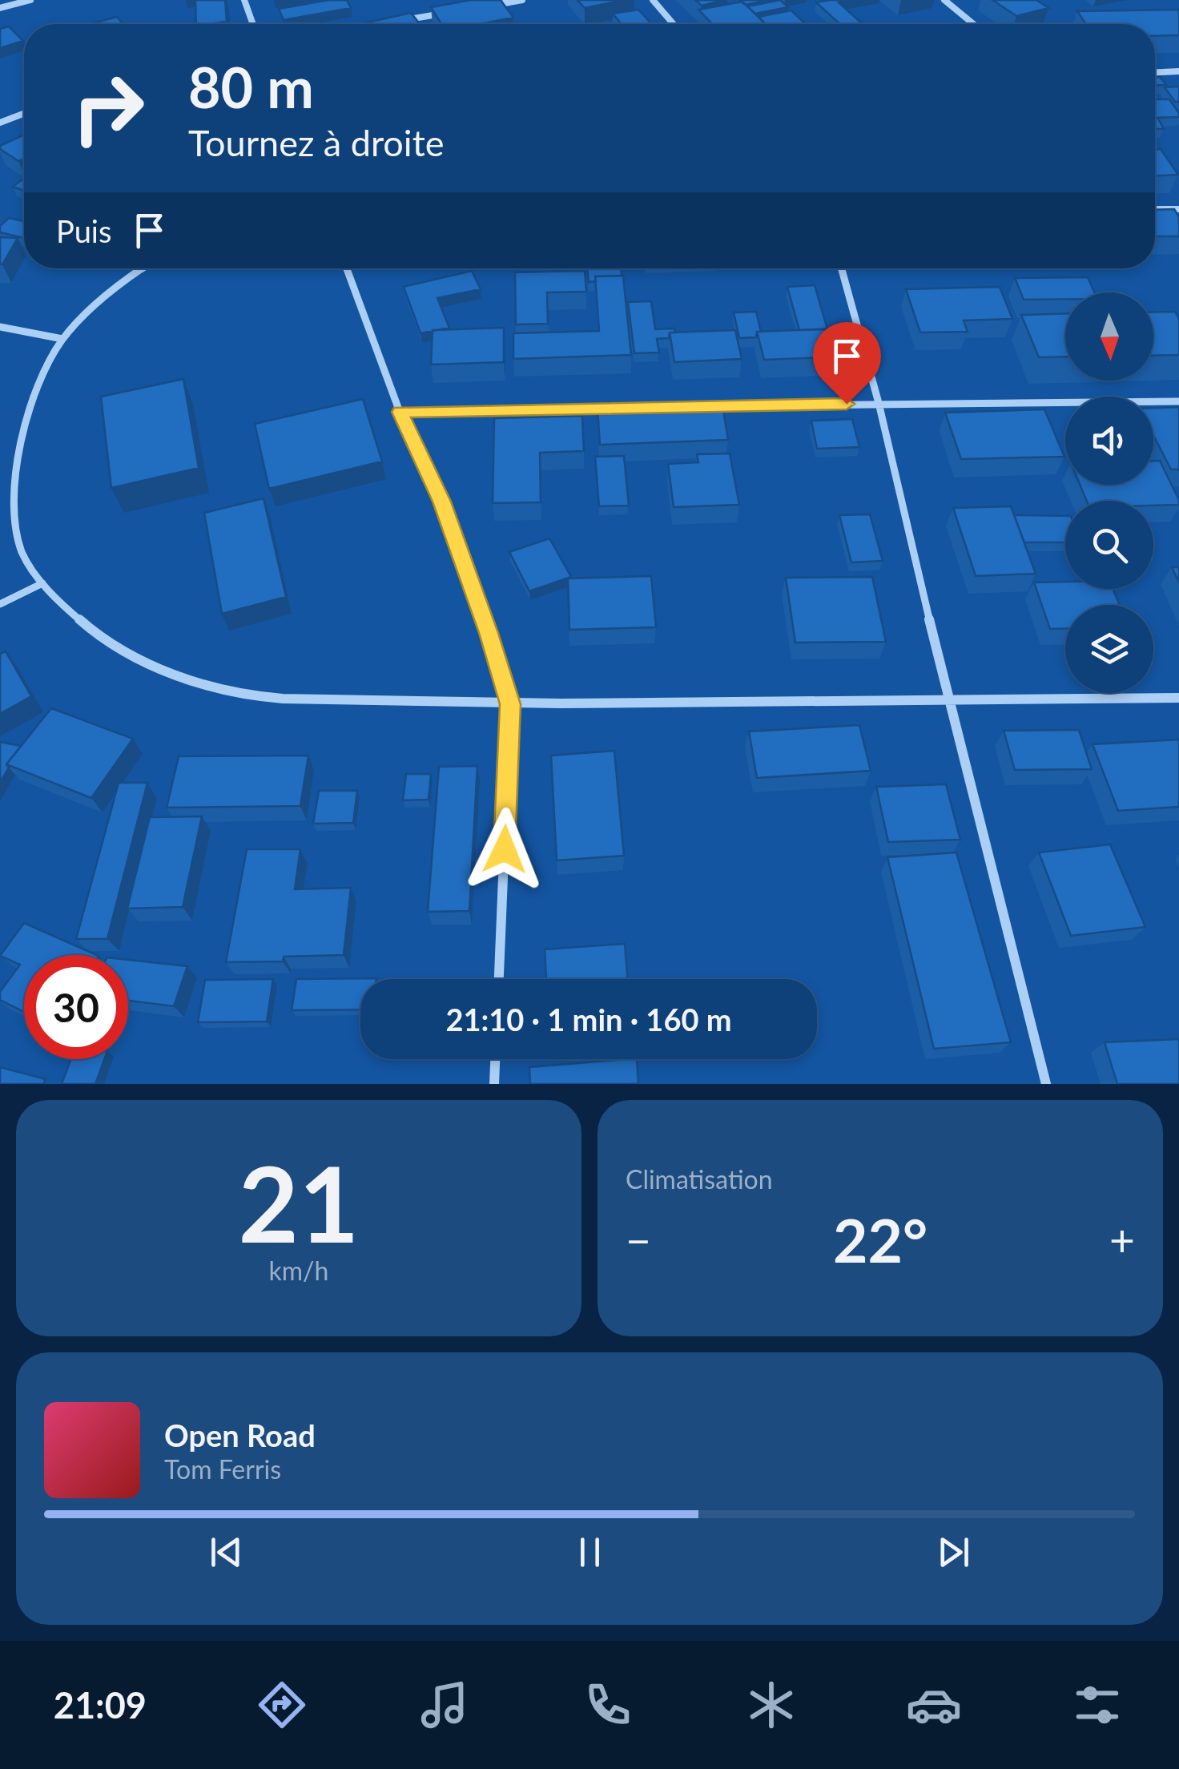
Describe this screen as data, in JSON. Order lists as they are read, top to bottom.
{
  "north": "bottom",
  "page": {
    "turn": ["80 m", "Tournez à droite"],
    "then": "Puis",
    "limit": "30",
    "trip": "21:10 · 1 min · 160 m",
    "tile": [
      ["21", "km/h"],
      "Climatisation"
    ],
    "heat": ["−", "22°", "+"],
    "song": ["Open Road", "Tom Ferris"],
    "tabs": "21:09"
  }
}
